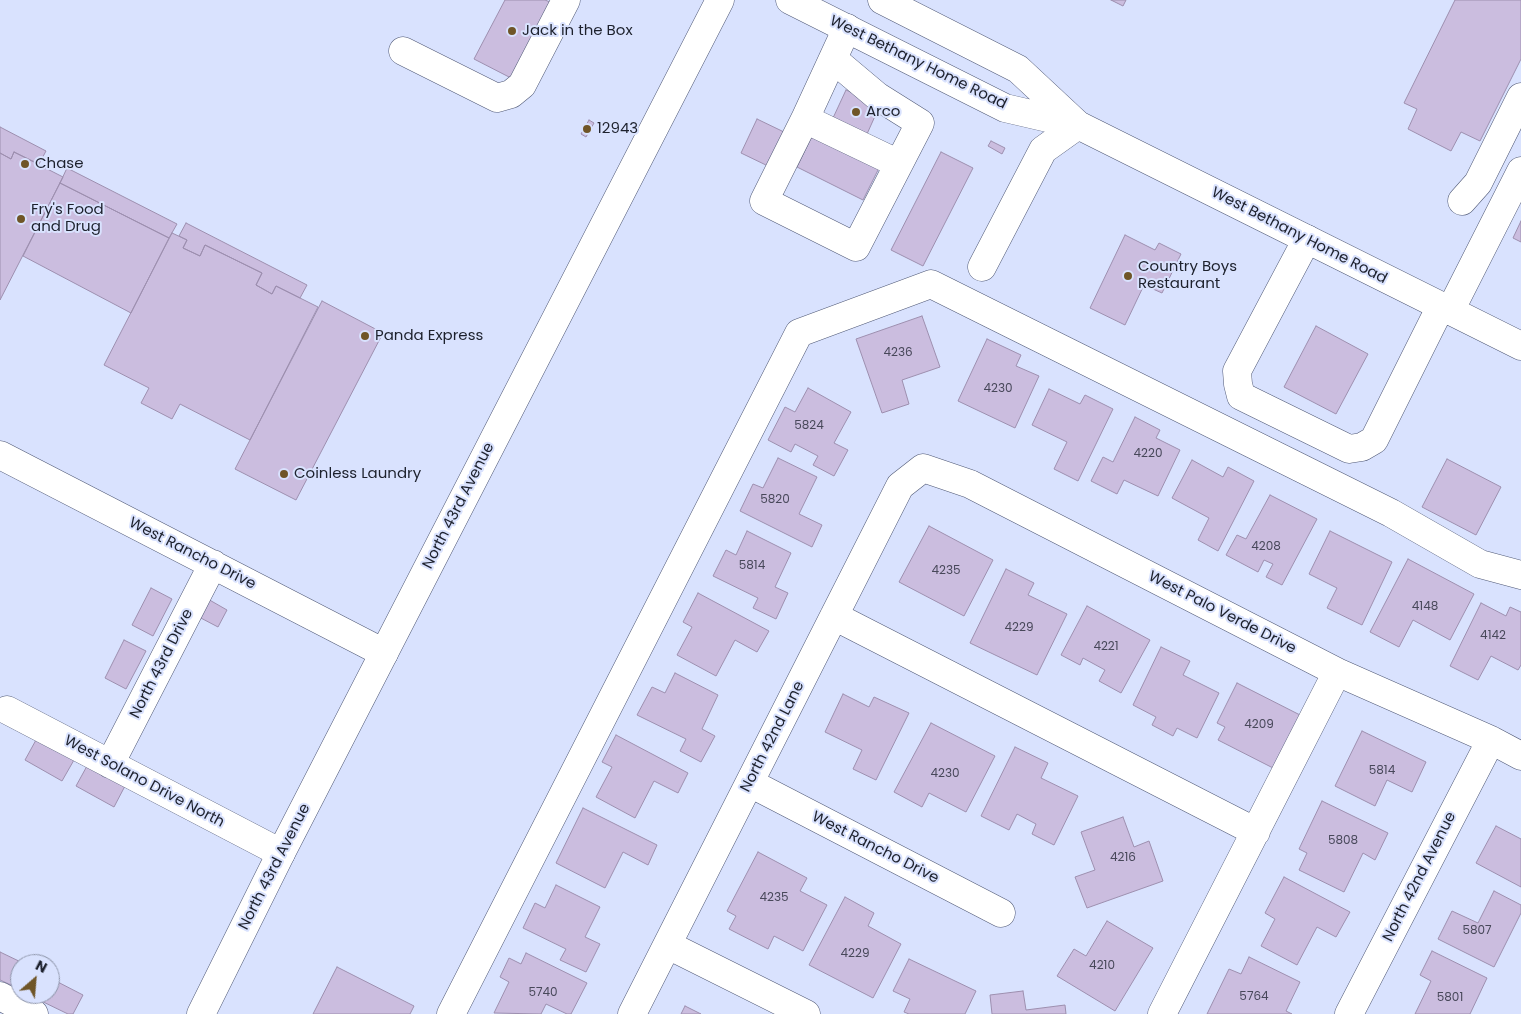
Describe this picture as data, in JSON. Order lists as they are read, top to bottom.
{
  "streets": {
    "street": [
      "West Bethany Home Road",
      "North 43rd Avenue",
      "West Rancho Drive",
      "West Palo Verde Drive",
      "North 43rd Drive",
      "North 42nd Lane",
      "West Solano Drive North",
      "North 42nd Avenue"
    ]
  },
  "crossings": [
    ["North 43rd Avenue", "West Rancho Drive"],
    ["North 43rd Avenue", "West Solano Drive North"],
    ["West Rancho Drive", "North 43rd Drive"],
    ["West Rancho Drive", "North 42nd Lane"],
    ["West Palo Verde Drive", "North 42nd Lane"],
    ["West Palo Verde Drive", "North 42nd Avenue"],
    ["North 43rd Drive", "West Solano Drive North"]
  ],
  "places": [
    "Jack in the Box",
    "Arco",
    "12943",
    "Chase",
    "Fry's Food and Drug",
    "Country Boys Restaurant",
    "Panda Express",
    "Coinless Laundry"
  ],
  "house_numbers": [
    "4236",
    "4230",
    "5824",
    "4220",
    "5820",
    "4208",
    "5814",
    "4235",
    "4148",
    "4229",
    "4142",
    "4221",
    "4209",
    "5814",
    "4230",
    "5808",
    "4216",
    "4235",
    "5807",
    "4229",
    "4210",
    "5740",
    "5764",
    "5801"
  ],
  "north": "top right"
}
